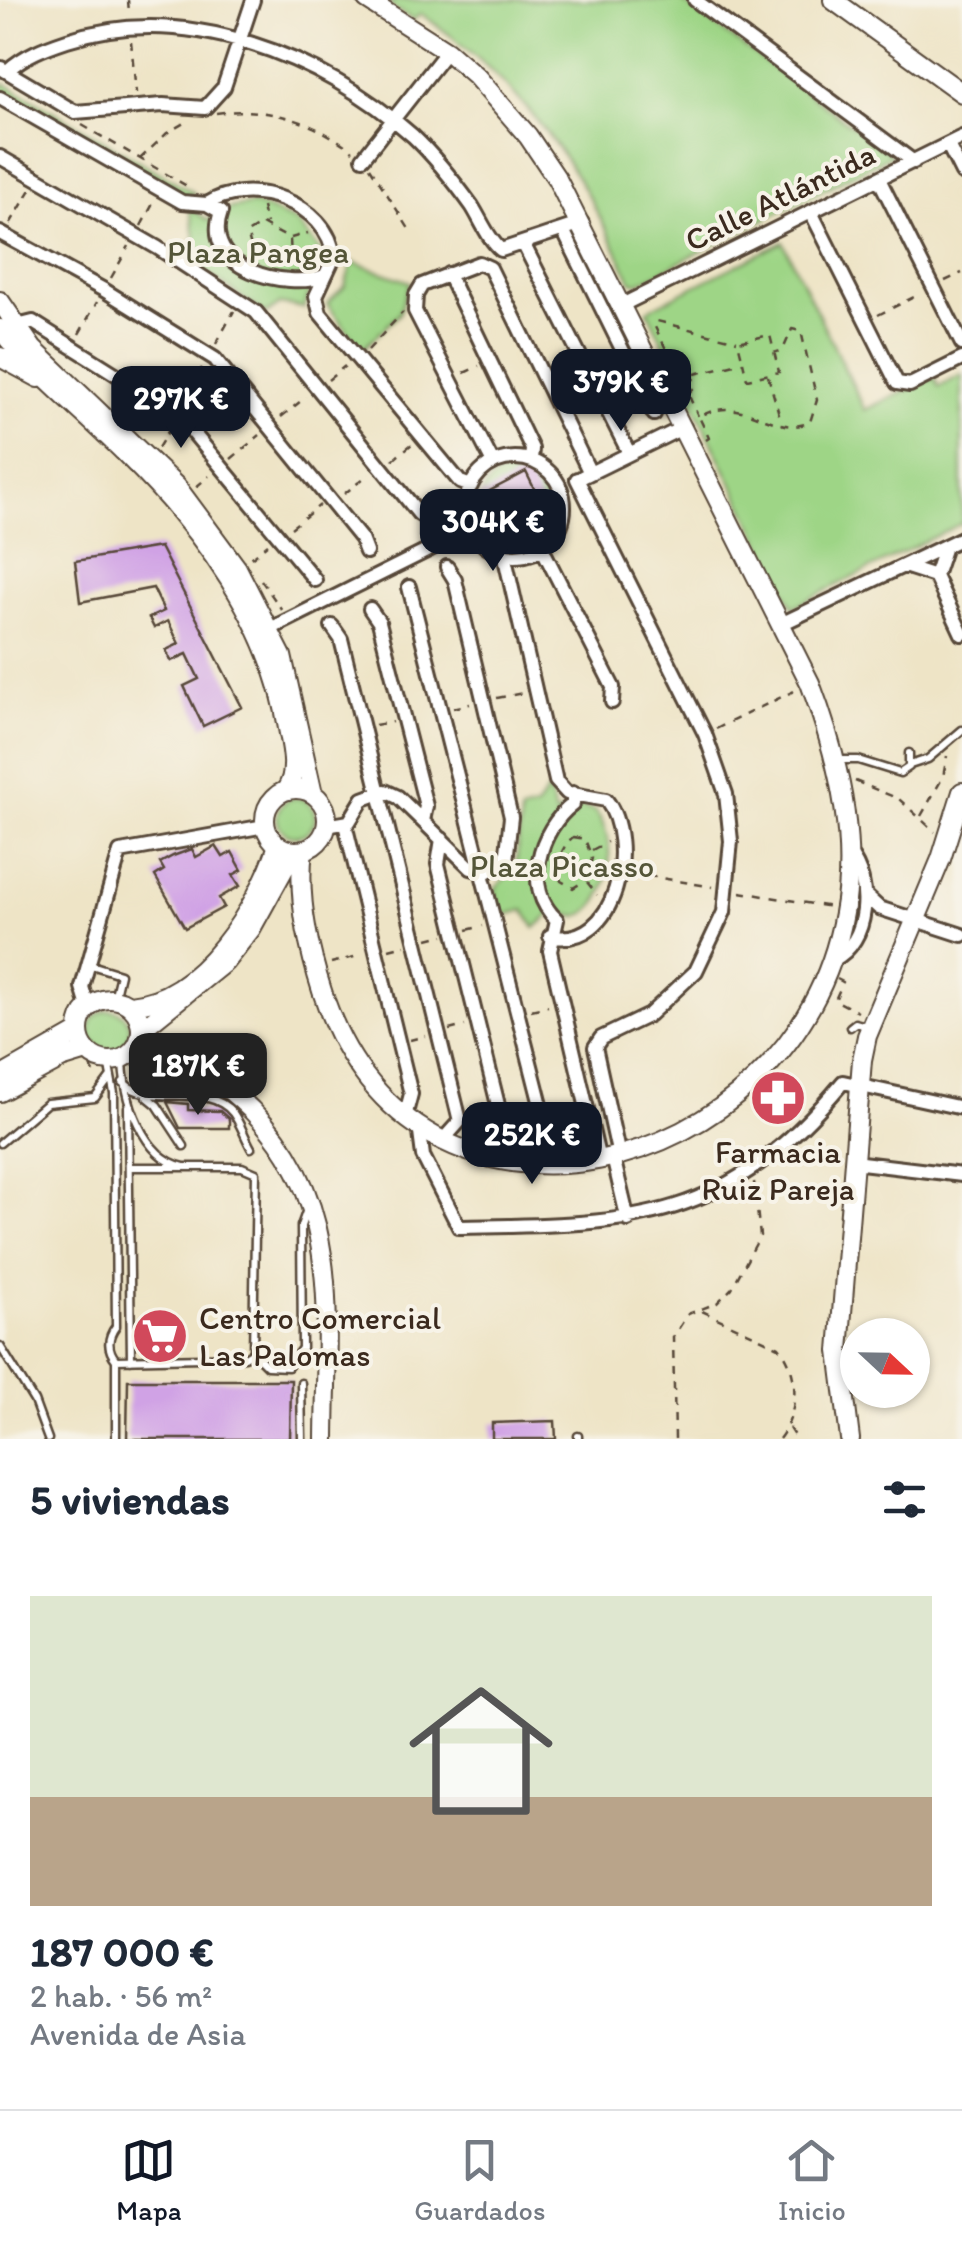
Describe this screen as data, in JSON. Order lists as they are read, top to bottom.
{
  "streets": {
    "street": ["Calle Atlántida"]
  },
  "parks": ["Plaza Pangea", "Plaza Picasso"],
  "places": {
    "pharmacy": ["Farmacia Ruiz Pareja"],
    "supermarket": ["Centro Comercial Las Palomas"]
  },
  "north": "right",
  "page": {
    "price": [
      "379K €",
      "297K €",
      "304K €",
      "187K €",
      "252K €"
    ],
    "heading": "5 viviendas",
    "list": [
      {
        "name": "187 000 €",
        "note": "2 hab. · 56 m² · Avenida de Asia"
      }
    ],
    "tabs": ["Mapa", "Guardados", "Inicio"]
  }
}
